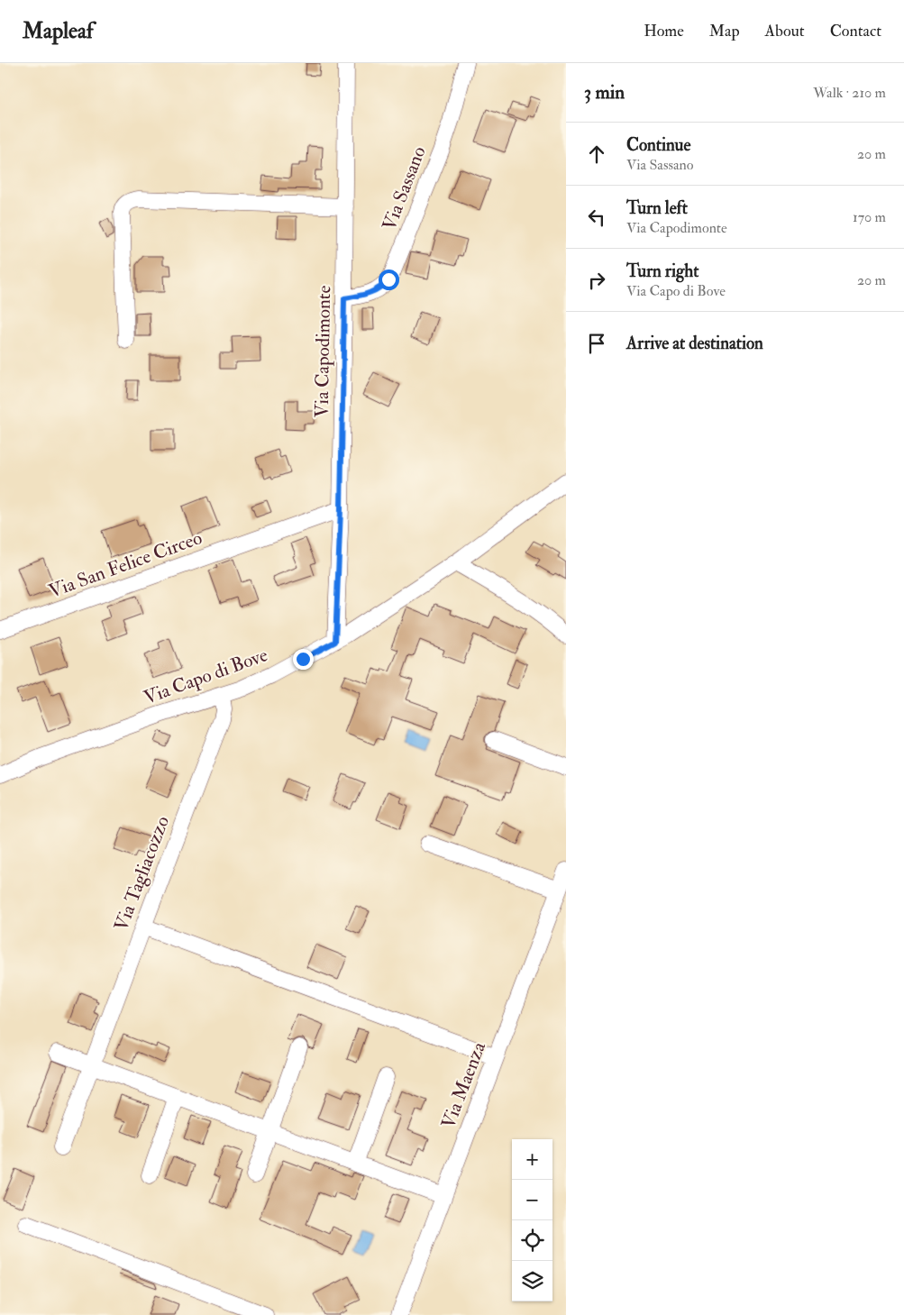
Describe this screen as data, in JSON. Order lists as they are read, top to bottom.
{
  "streets": {
    "street": [
      "Via Sassano",
      "Via Capodimonte",
      "Via San Felice Circeo",
      "Via Capo di Bove",
      "Via Tagliacozzo",
      "Via Maenza"
    ]
  },
  "crossings": [
    ["Via Sassano", "Via Capodimonte"],
    ["Via Capodimonte", "Via San Felice Circeo"],
    ["Via Capodimonte", "Via Capo di Bove"],
    ["Via Capo di Bove", "Via Tagliacozzo"]
  ],
  "page": {
    "header": "Mapleaf",
    "nav": [
      "Home",
      "Map",
      "About",
      "Contact"
    ],
    "heading": ["3 min", "Walk · 210 m"],
    "list": [
      ["Continue", "Via Sassano", "20 m"],
      ["Turn left", "Via Capodimonte", "170 m"],
      ["Turn right", "Via Capo di Bove", "20 m"],
      "Arrive at destination"
    ],
    "map_buttons": ["+", "−"]
  }
}
